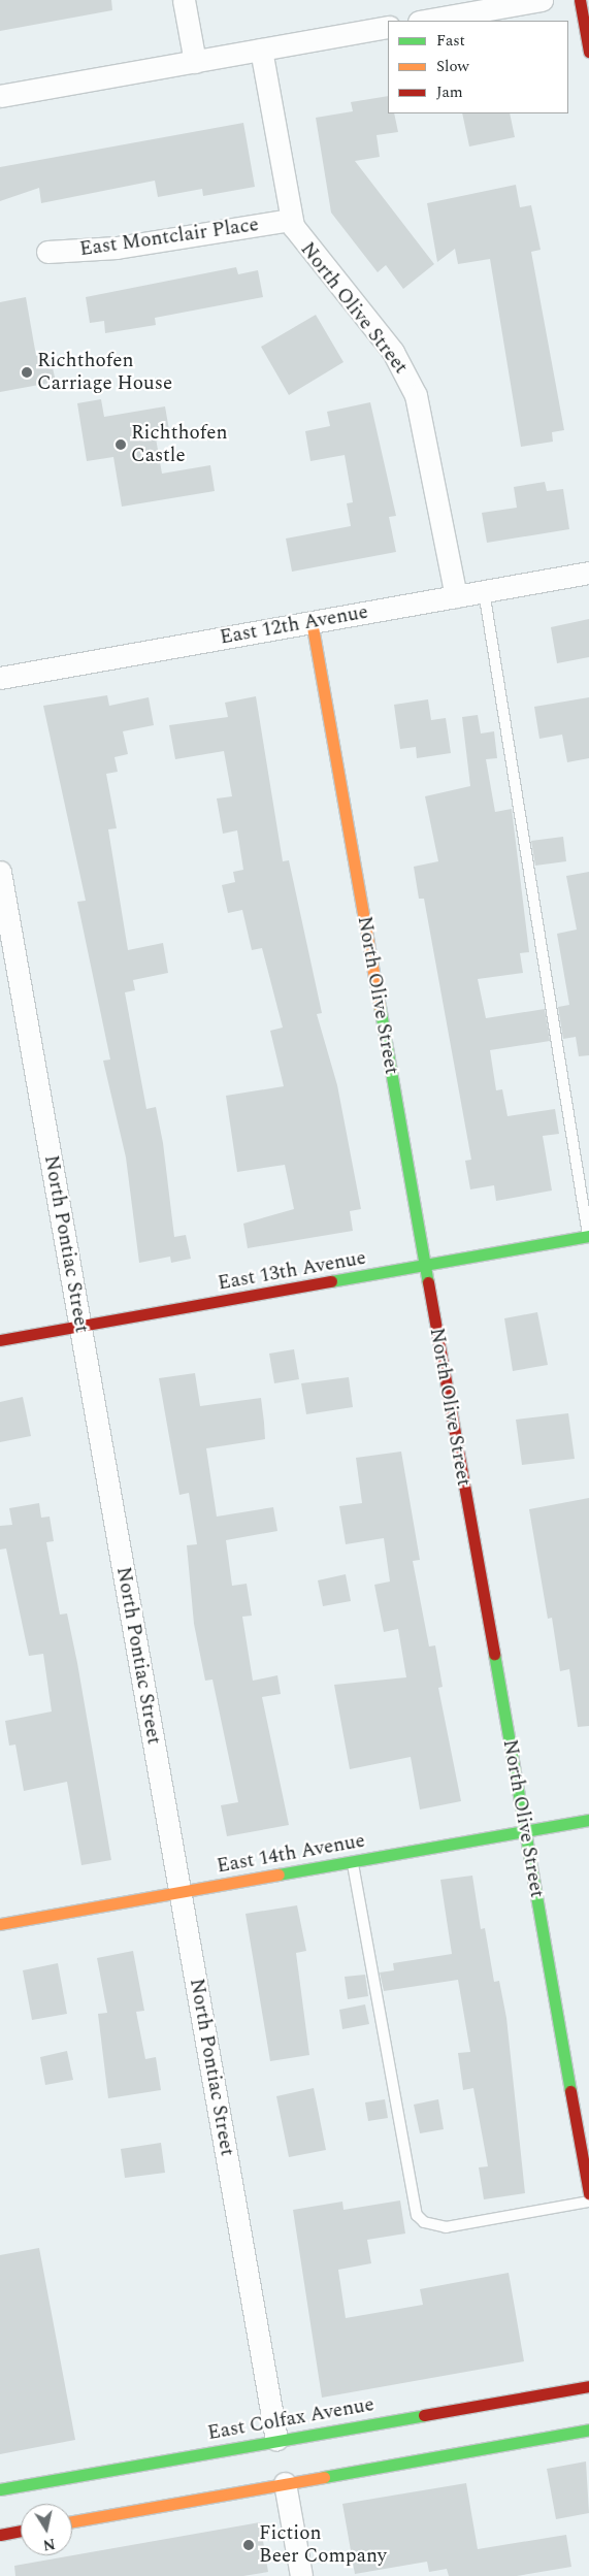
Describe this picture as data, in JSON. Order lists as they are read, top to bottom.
{
  "streets": {
    "main road": [
      "North Olive Street",
      "East 13th Avenue",
      "East 14th Avenue",
      "East Colfax Avenue"
    ],
    "street": ["East Montclair Place", "East 12th Avenue", "North Pontiac Street"]
  },
  "crossings": [
    ["East Montclair Place", "North Olive Street"],
    ["North Olive Street", "East 12th Avenue"],
    ["North Olive Street", "East 13th Avenue"],
    ["North Olive Street", "East 14th Avenue"],
    ["North Pontiac Street", "East 13th Avenue"],
    ["North Pontiac Street", "East 14th Avenue"],
    ["North Pontiac Street", "East Colfax Avenue"]
  ],
  "places": ["Richthofen Carriage House", "Richthofen Castle", "Fiction Beer Company"],
  "legend": ["Fast", "Slow", "Jam"],
  "north": "bottom"
}
